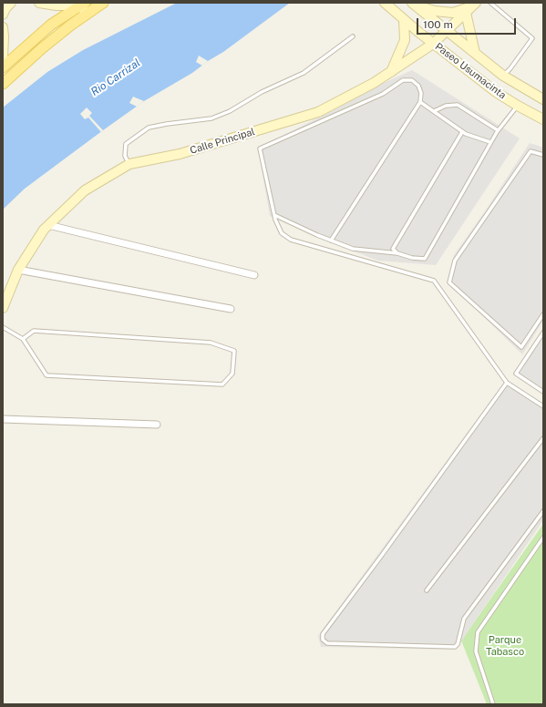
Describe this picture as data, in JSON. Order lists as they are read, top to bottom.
{
  "streets": {
    "main road": ["Paseo Usumacinta", "Calle Principal"]
  },
  "crossings": [
    ["Paseo Usumacinta", "Calle Principal"]
  ],
  "water": ["Rio Carrizal"],
  "parks": ["Parque Tabasco"],
  "scale_bar": "100 m"
}
